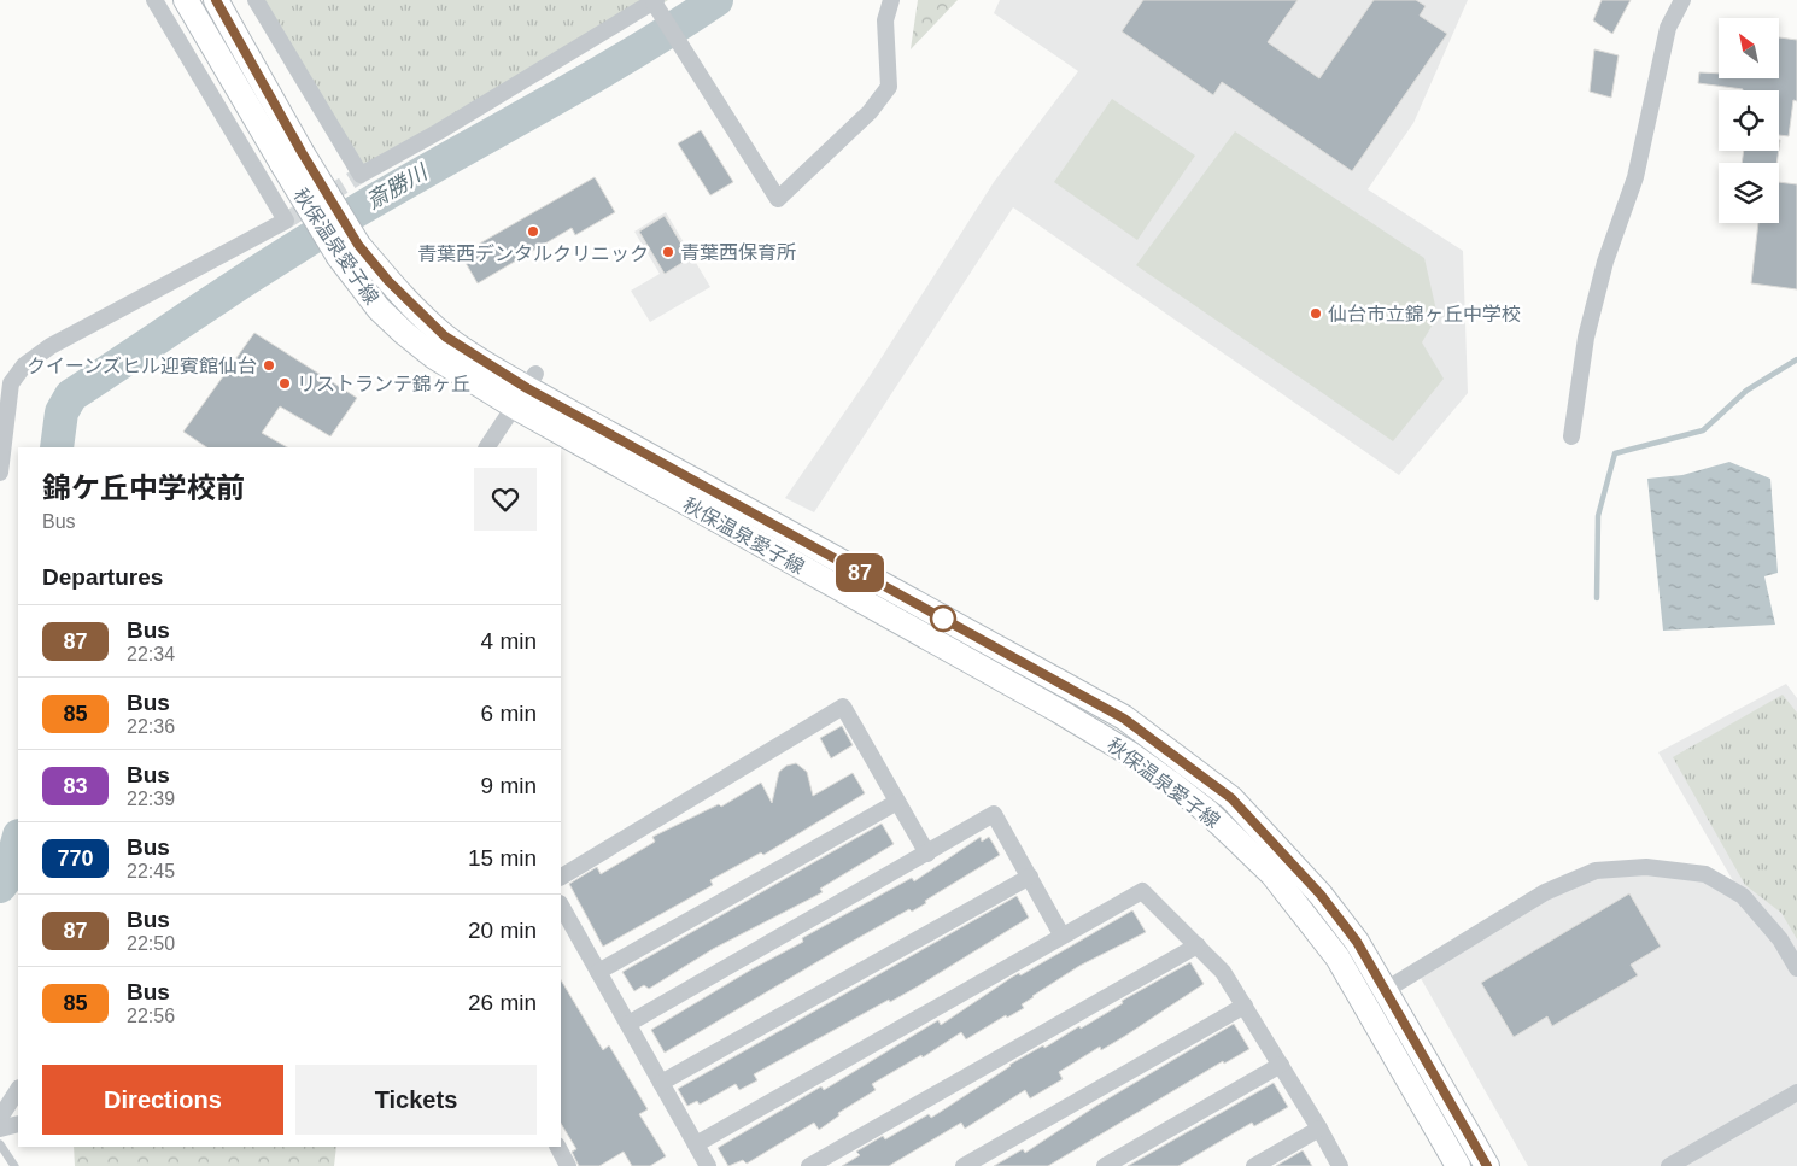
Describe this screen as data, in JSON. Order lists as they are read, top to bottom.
{
  "streets": {
    "main road": ["秋保温泉愛子線"]
  },
  "water": ["斎勝川"],
  "places": [
    "青葉西デンタルクリニック",
    "青葉西保育所",
    "仙台市立錦ヶ丘中学校",
    "クイーンズヒル迎賓館仙台",
    "リストランテ錦ヶ丘"
  ],
  "lines": ["bus line 87"],
  "north": "top left",
  "page": {
    "on_map": "87",
    "heading": [
      ["錦ケ丘中学校前", "Bus"],
      "Departures"
    ],
    "list": [
      {
        "mark": "87",
        "name": "Bus",
        "note": "22:34",
        "value": "4 min"
      },
      {
        "mark": "85",
        "name": "Bus",
        "note": "22:36",
        "value": "6 min"
      },
      {
        "mark": "83",
        "name": "Bus",
        "note": "22:39",
        "value": "9 min"
      },
      {
        "mark": "770",
        "name": "Bus",
        "note": "22:45",
        "value": "15 min"
      },
      {
        "mark": "87",
        "name": "Bus",
        "note": "22:50",
        "value": "20 min"
      },
      {
        "mark": "85",
        "name": "Bus",
        "note": "22:56",
        "value": "26 min"
      }
    ],
    "buttons": ["Directions", "Tickets"]
  }
}
